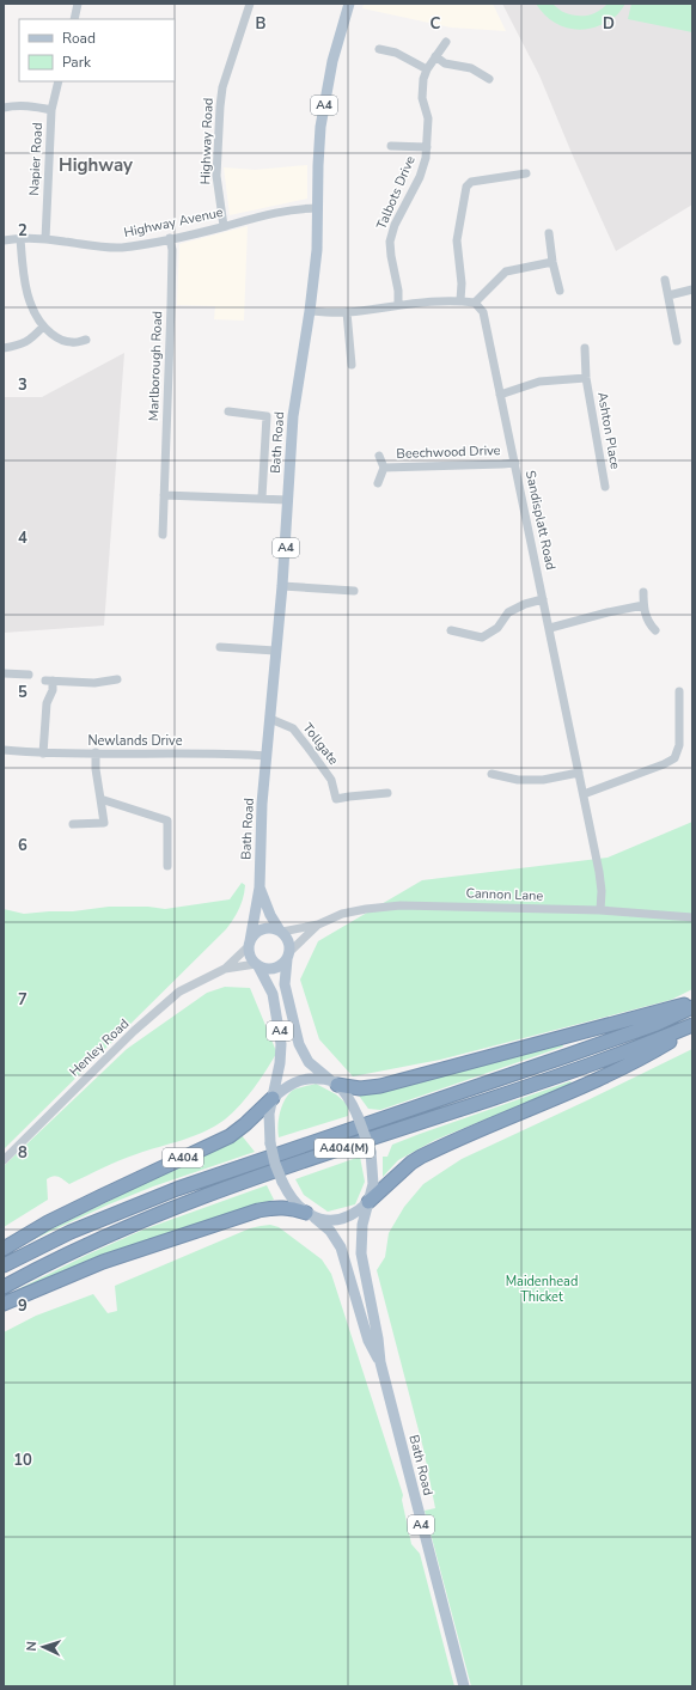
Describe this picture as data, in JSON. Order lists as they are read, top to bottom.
{
  "streets": {
    "highway": ["A404(M)", "A404"],
    "main road": ["A4", "Bath Road"],
    "street": [
      "Highway Road",
      "Napier Road",
      "Talbots Drive",
      "Highway Avenue",
      "Marlborough Road",
      "Ashton Place",
      "Beechwood Drive",
      "Sandisplatt Road",
      "Newlands Drive",
      "Tollgate",
      "Cannon Lane",
      "Henley Road"
    ]
  },
  "crossings": [
    ["A4", "Bath Road"],
    ["A4", "Cannon Lane"],
    ["A4", "Henley Road"],
    ["A4", "A404"],
    ["Highway Road", "Highway Avenue"],
    ["Napier Road", "Highway Avenue"],
    ["Highway Avenue", "Marlborough Road"],
    ["Highway Avenue", "Bath Road"],
    ["Ashton Place", "Sandisplatt Road"],
    ["Bath Road", "Newlands Drive"],
    ["Bath Road", "Tollgate"],
    ["Bath Road", "Cannon Lane"],
    ["Bath Road", "Henley Road"],
    ["Bath Road", "A404"],
    ["Beechwood Drive", "Sandisplatt Road"],
    ["Sandisplatt Road", "Cannon Lane"],
    ["Cannon Lane", "Henley Road"]
  ],
  "districts": ["Highway"],
  "parks": ["Maidenhead Thicket"],
  "legend": ["Road", "Park"],
  "north": "left",
  "grid": {
    "columns": ["B", "C", "D"],
    "rows": [
      "2",
      "3",
      "4",
      "5",
      "6",
      "7",
      "8",
      "9",
      "10"
    ]
  }
}
